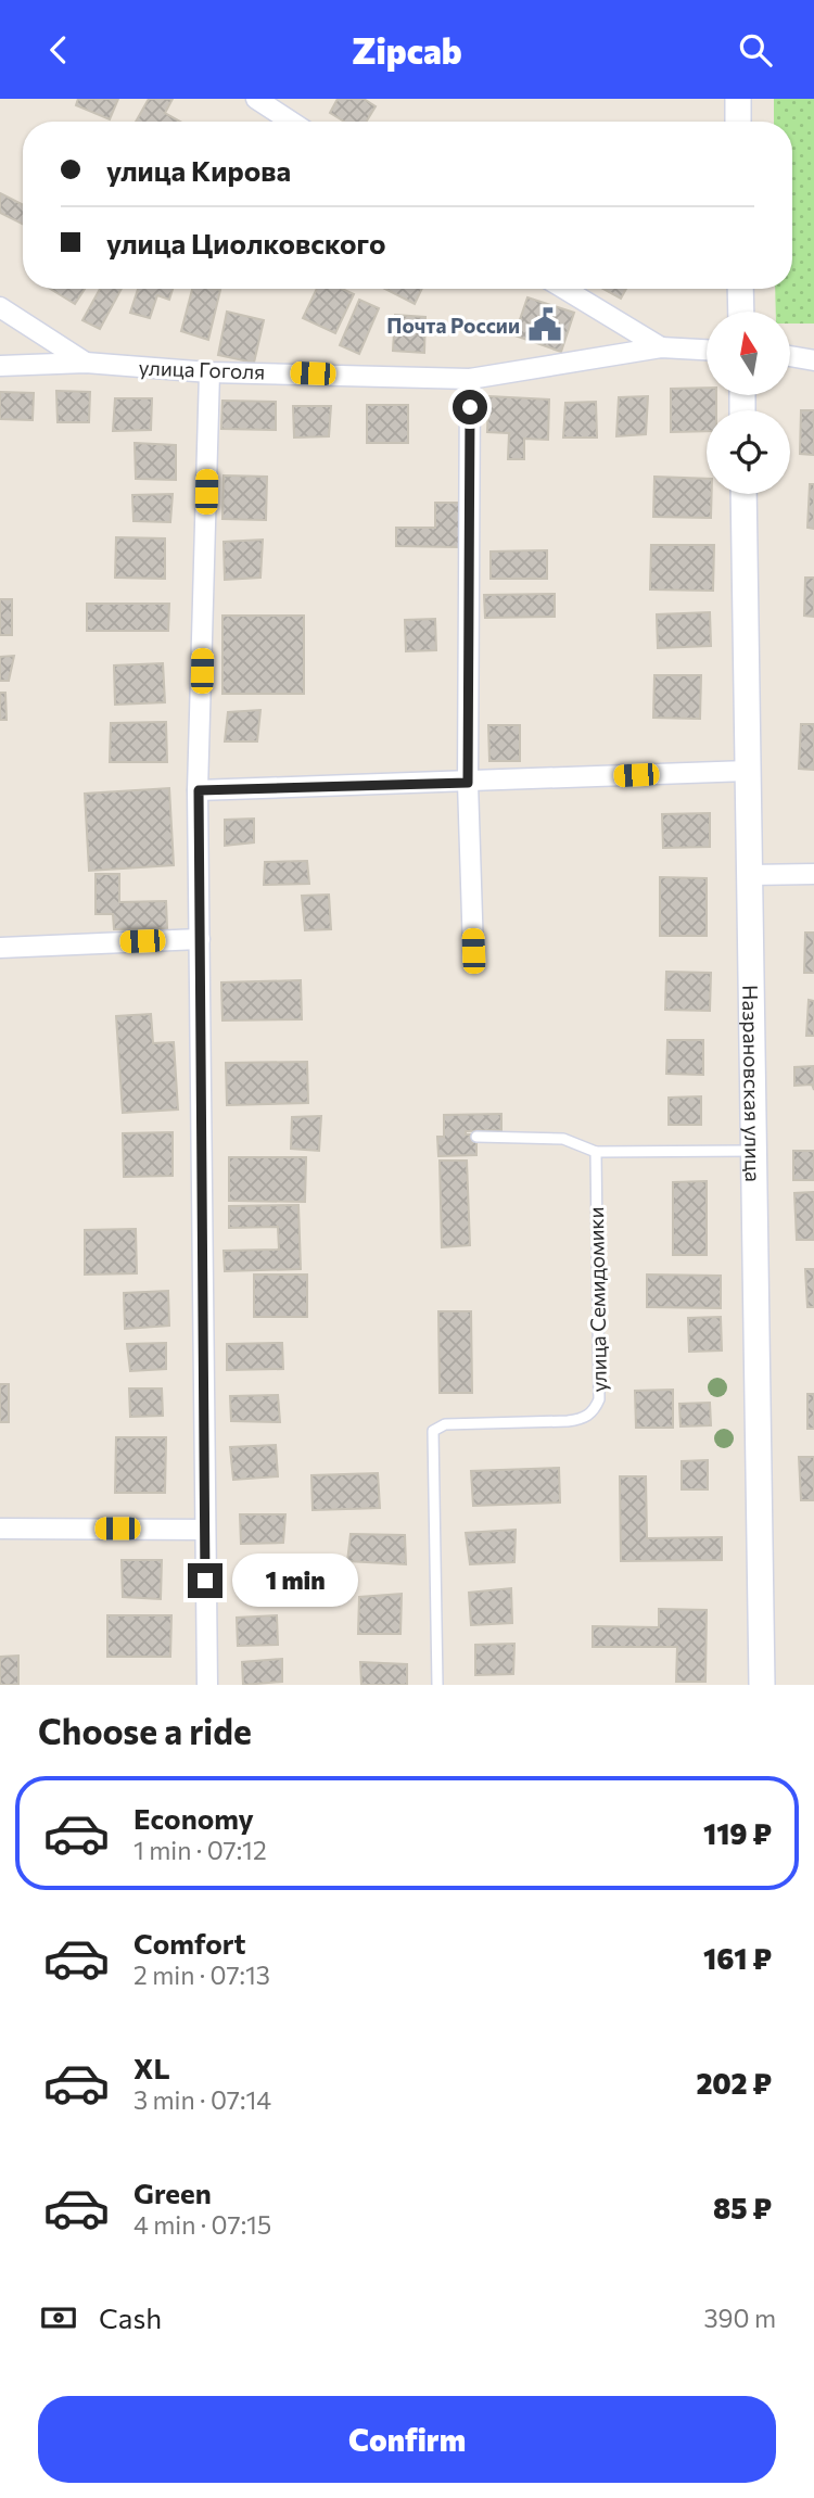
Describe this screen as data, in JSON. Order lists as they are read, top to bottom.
{
  "streets": {
    "street": ["улица Гоголя", "Назрановская улица"],
    "lane": ["улица Семидомики"]
  },
  "places": {
    "public building": ["Почта России"]
  },
  "north": "top",
  "page": {
    "header": "Zipcab",
    "banner": ["улица Кирова", "улица Циолковского"],
    "bubble": "1 min",
    "heading": "Choose a ride",
    "list": [
      {
        "name": "Economy",
        "note": "1 min · 07:12",
        "value": "119 ₽"
      },
      {
        "name": "Comfort",
        "note": "2 min · 07:13",
        "value": "161 ₽"
      },
      {
        "name": "XL",
        "note": "3 min · 07:14",
        "value": "202 ₽"
      },
      {
        "name": "Green",
        "note": "4 min · 07:15",
        "value": "85 ₽"
      }
    ],
    "pay": ["Cash", "390 m"],
    "buttons": "Confirm"
  }
}
